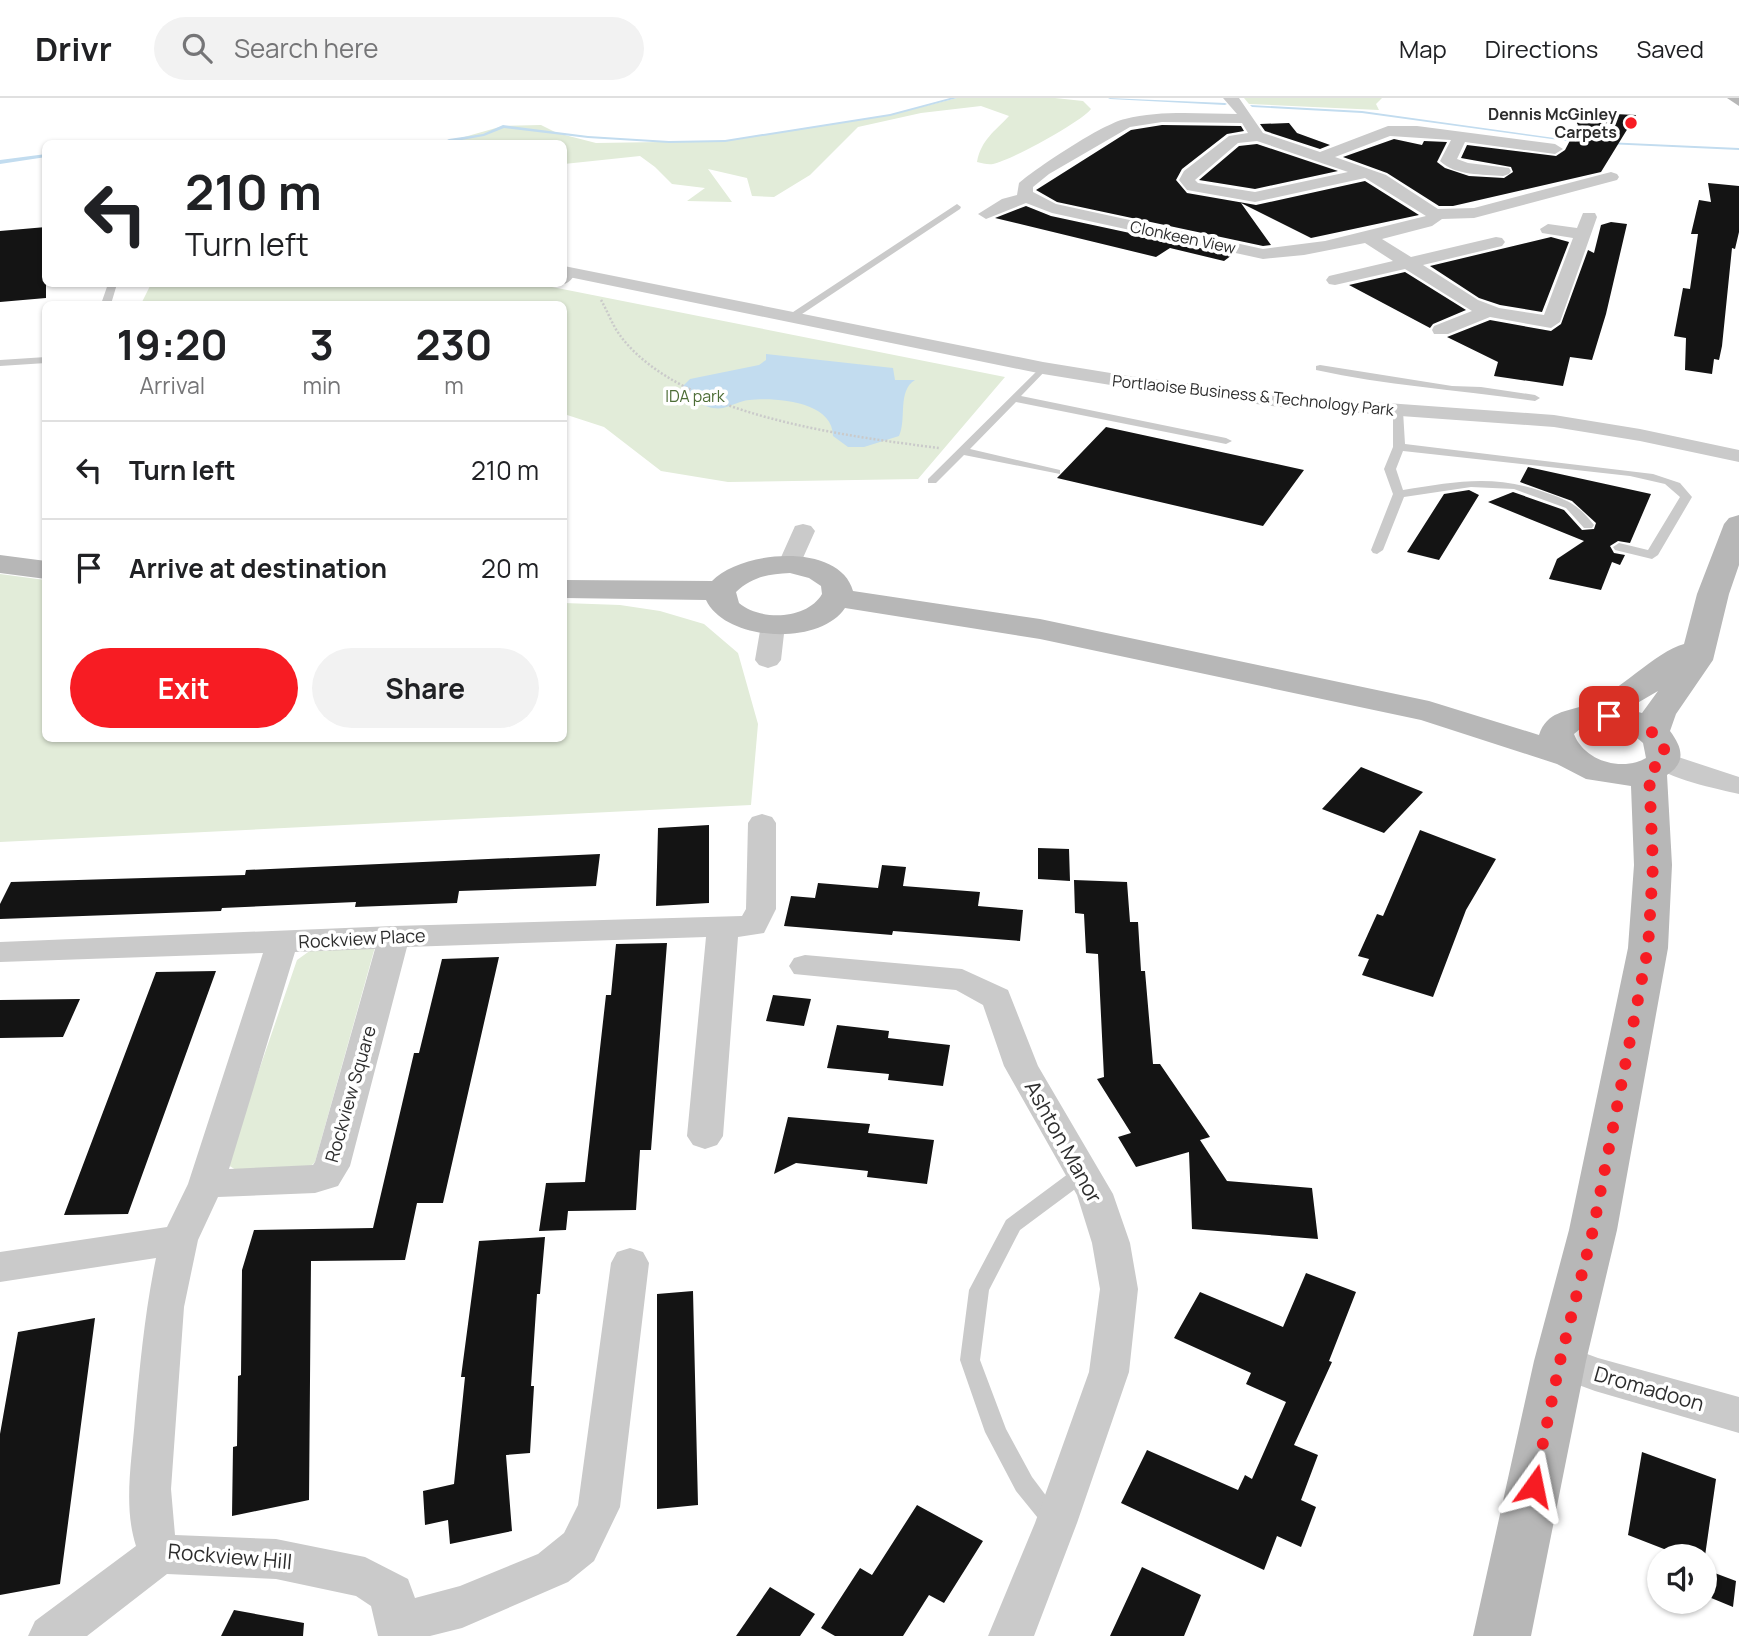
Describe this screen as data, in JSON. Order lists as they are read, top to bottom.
{
  "streets": {
    "street": [
      "Clonkeen View",
      "Portlaoise Business & Technology Park",
      "Rockview Place",
      "Rockview Square",
      "Ashton Manor",
      "Dromadoon",
      "Rockview Hill"
    ]
  },
  "crossings": [
    ["Rockview Place", "Rockview Square"],
    ["Rockview Place", "Rockview Hill"],
    ["Rockview Square", "Rockview Hill"]
  ],
  "parks": ["IDA park"],
  "places": ["Dennis McGinley Carpets"],
  "page": {
    "header": "Drivr",
    "search": "Search here",
    "nav": ["Map", "Directions", "Saved"],
    "turn": ["210 m", "Turn left"],
    "eta": [
      "19:20",
      "Arrival",
      "3",
      "min",
      "230",
      "m"
    ],
    "list": [
      {
        "name": "Turn left",
        "value": "210 m"
      },
      {
        "name": "Arrive at destination",
        "value": "20 m"
      }
    ],
    "buttons": ["Exit", "Share"]
  }
}
